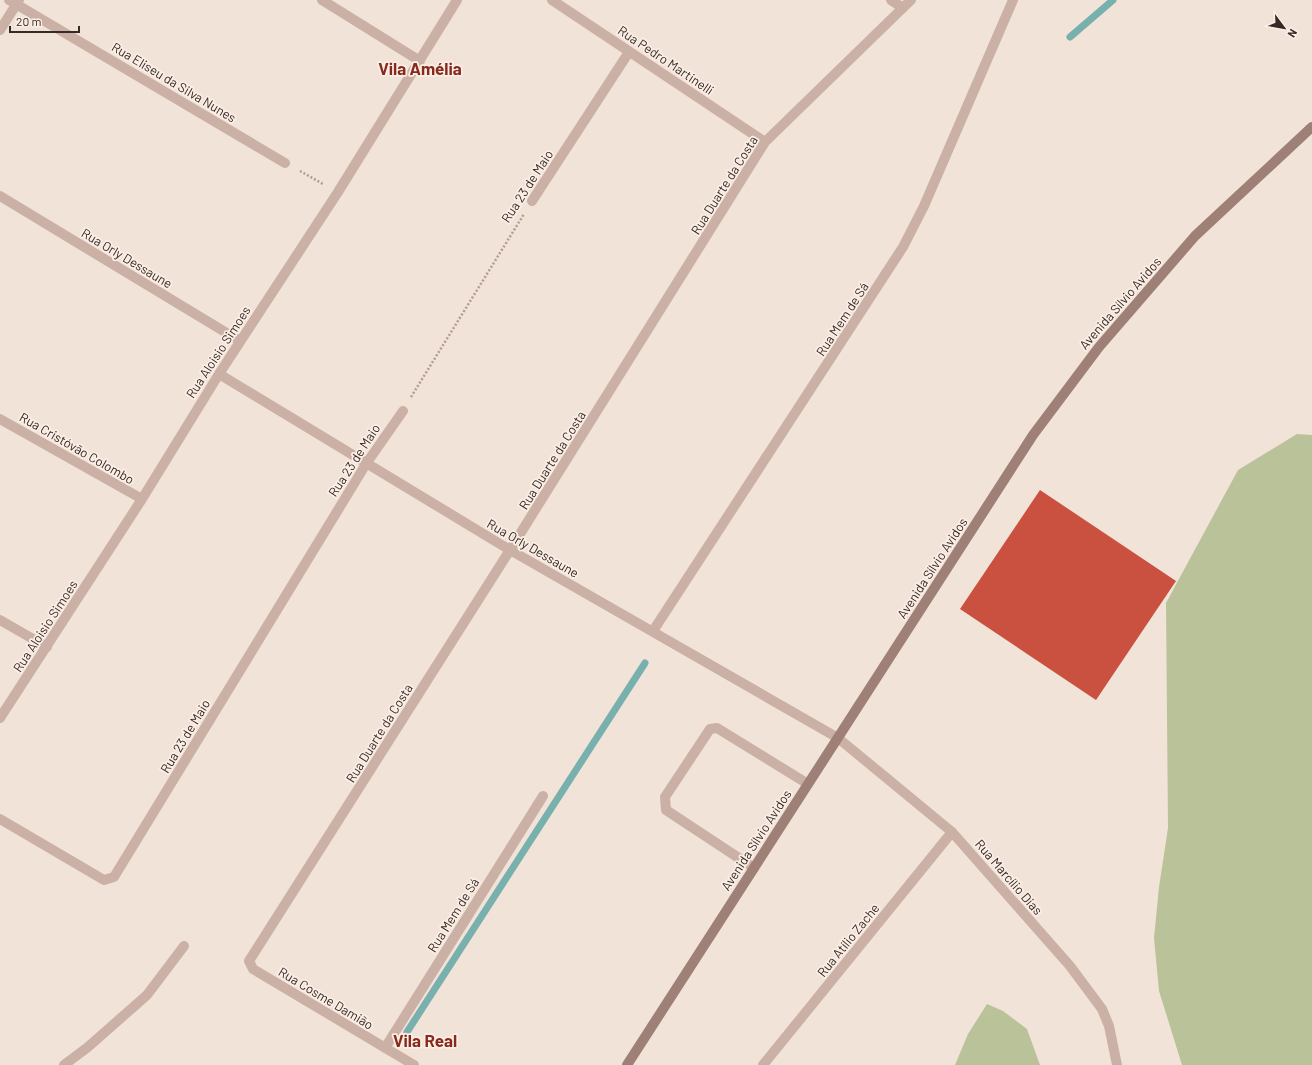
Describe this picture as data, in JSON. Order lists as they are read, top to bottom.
{
  "streets": {
    "main road": ["Avenida Sílvio Avidos"],
    "street": [
      "Rua Pedro Martinelli",
      "Rua Eliseu da Silva Nunes",
      "Rua Duarte da Costa",
      "Rua 23 de Maio",
      "Rua Orly Dessaune",
      "Rua Mem de Sá",
      "Rua Aloisio Simoes",
      "Rua Cristóvão Colombo",
      "Rua Marcílio Dias",
      "Rua Atílio Zache",
      "Rua Cosme Damião"
    ]
  },
  "crossings": [
    ["Rua Pedro Martinelli", "Rua Duarte da Costa"],
    ["Rua Pedro Martinelli", "Rua 23 de Maio"],
    ["Rua Duarte da Costa", "Rua Orly Dessaune"],
    ["Rua Duarte da Costa", "Rua Cosme Damião"],
    ["Rua 23 de Maio", "Rua Orly Dessaune"],
    ["Rua Orly Dessaune", "Avenida Sílvio Avidos"],
    ["Rua Orly Dessaune", "Rua Mem de Sá"],
    ["Rua Orly Dessaune", "Rua Aloisio Simoes"],
    ["Rua Orly Dessaune", "Rua Marcílio Dias"],
    ["Avenida Sílvio Avidos", "Rua Marcílio Dias"],
    ["Rua Mem de Sá", "Rua Cosme Damião"],
    ["Rua Aloisio Simoes", "Rua Cristóvão Colombo"],
    ["Rua Marcílio Dias", "Rua Atílio Zache"]
  ],
  "districts": ["Vila Amélia", "Vila Real"],
  "scale_bar": "20 m",
  "north": "bottom right"
}
